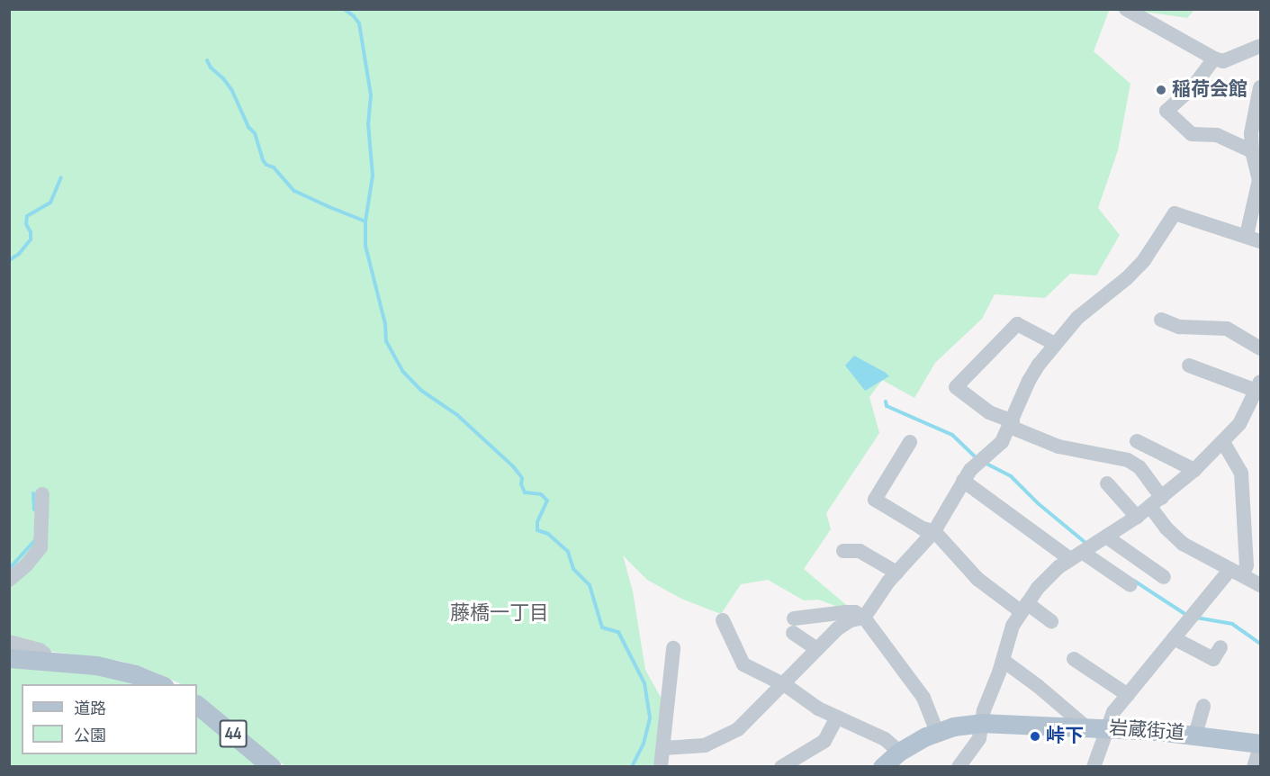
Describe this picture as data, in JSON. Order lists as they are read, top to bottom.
{
  "streets": {
    "main road": ["岩蔵街道", "44"]
  },
  "districts": ["藤橋一丁目"],
  "places": ["稲荷会館", "峠下"],
  "legend": ["道路", "公園"]
}
